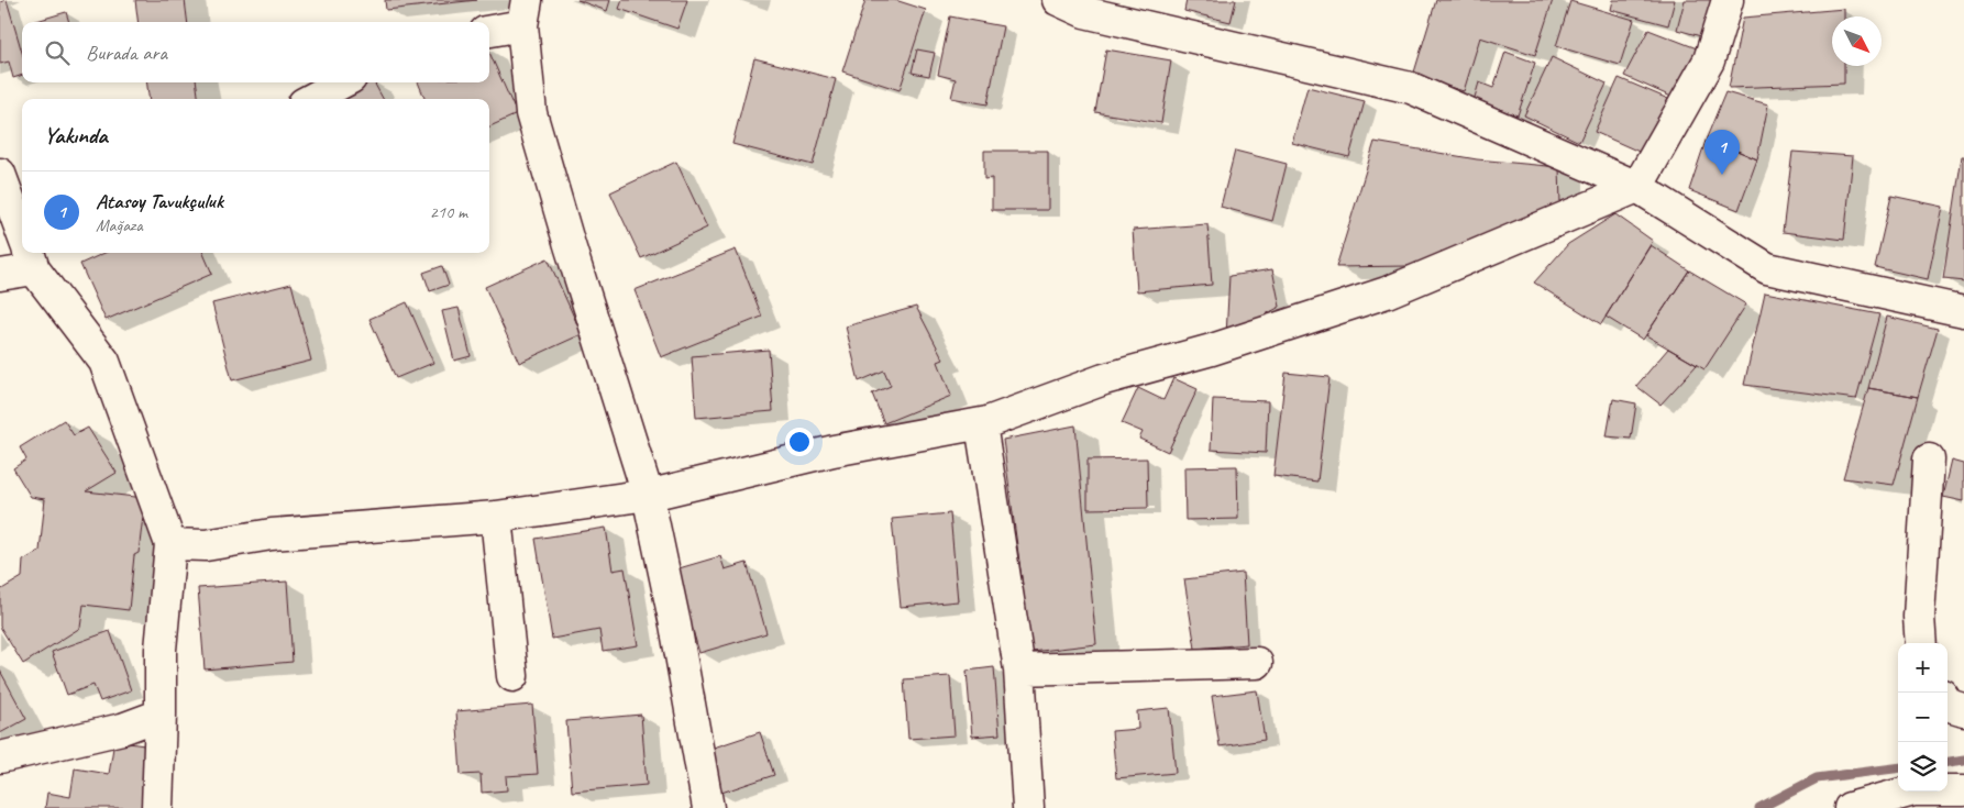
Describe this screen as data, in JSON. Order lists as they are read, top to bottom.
{
  "north": "bottom right",
  "page": {
    "search": "Burada ara",
    "heading": "Yakında",
    "pins": "1",
    "list": [
      {
        "mark": "1",
        "name": "Atasoy Tavukçuluk",
        "note": "Mağaza",
        "value": "210 m"
      }
    ],
    "map_buttons": ["+", "−"]
  }
}
